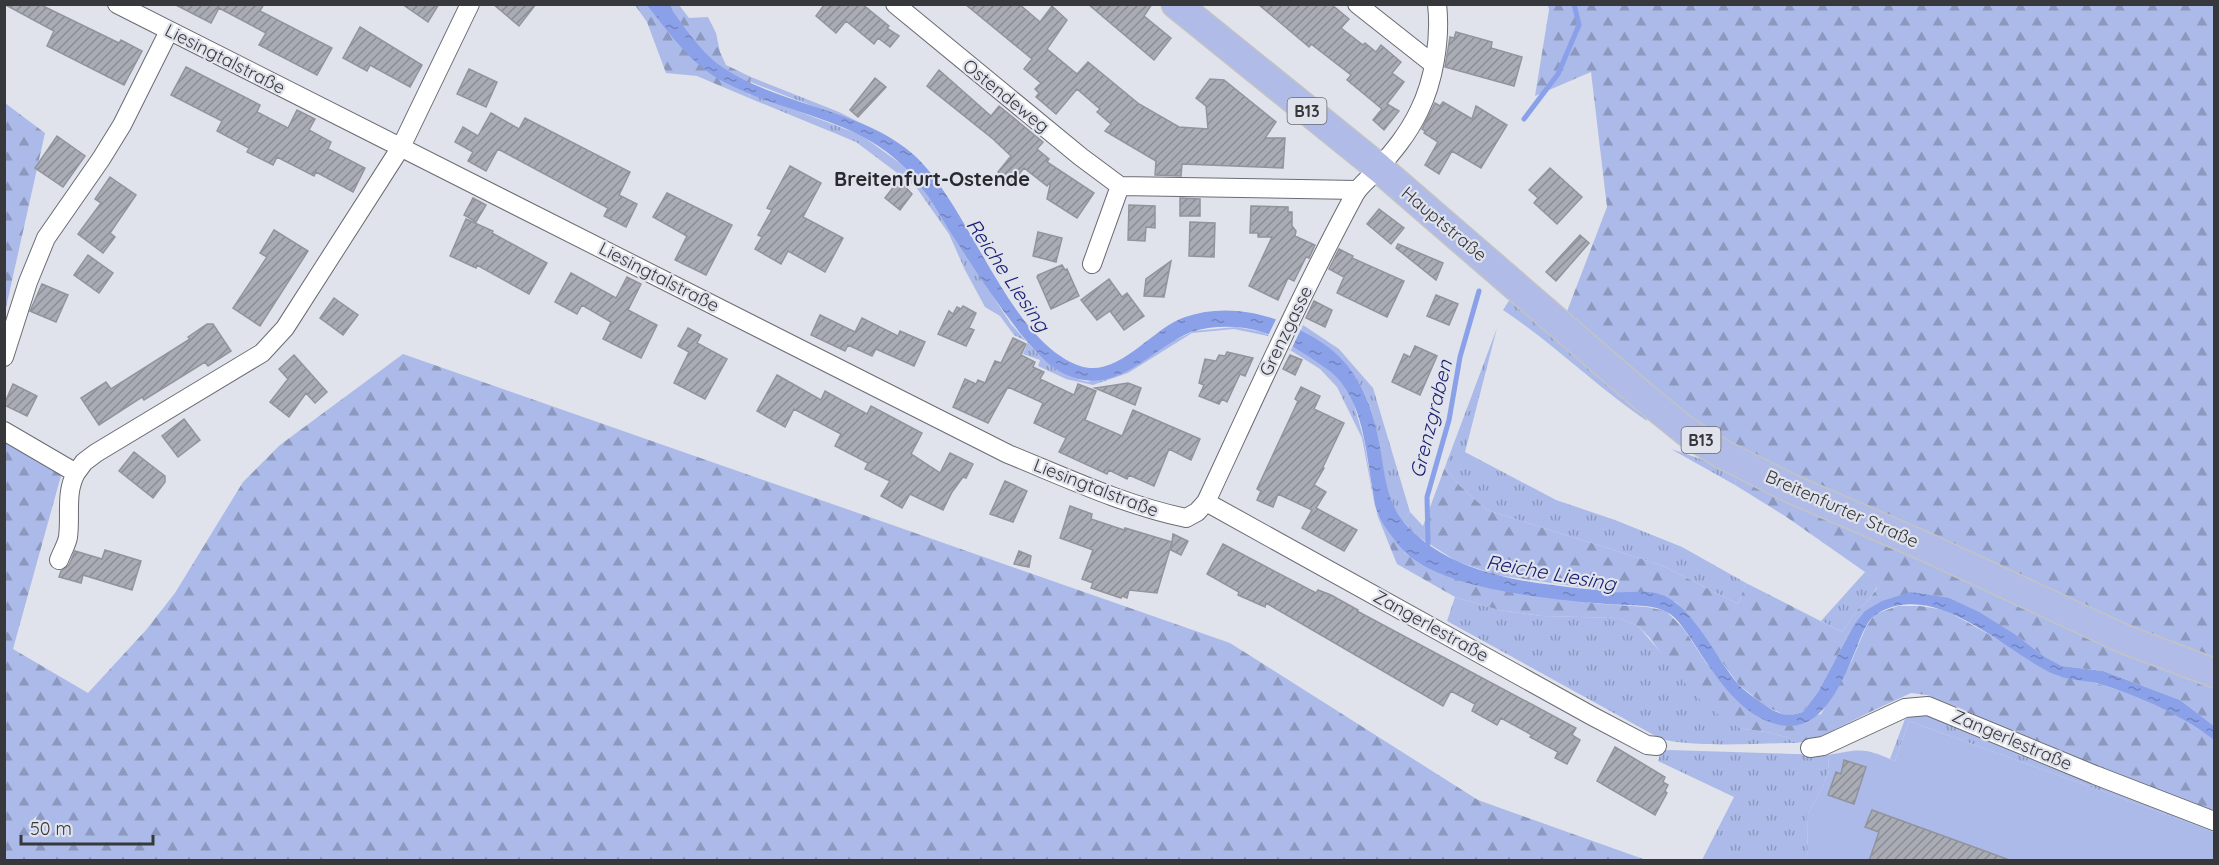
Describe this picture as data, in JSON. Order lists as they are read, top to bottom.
{
  "streets": {
    "main road": ["B13", "Hauptstraße", "Breitenfurter Straße"],
    "street": [
      "Liesingtalstraße",
      "Ostendeweg",
      "Grenzgasse",
      "Zangerlestraße"
    ]
  },
  "crossings": [
    ["Liesingtalstraße", "Grenzgasse"],
    ["Liesingtalstraße", "Zangerlestraße"],
    ["Hauptstraße", "Grenzgasse"],
    ["Hauptstraße", "Breitenfurter Straße"],
    ["Grenzgasse", "Zangerlestraße"]
  ],
  "districts": ["Breitenfurt-Ostende"],
  "water": ["Reiche Liesing", "Grenzgraben"],
  "scale_bar": "50 m"
}
